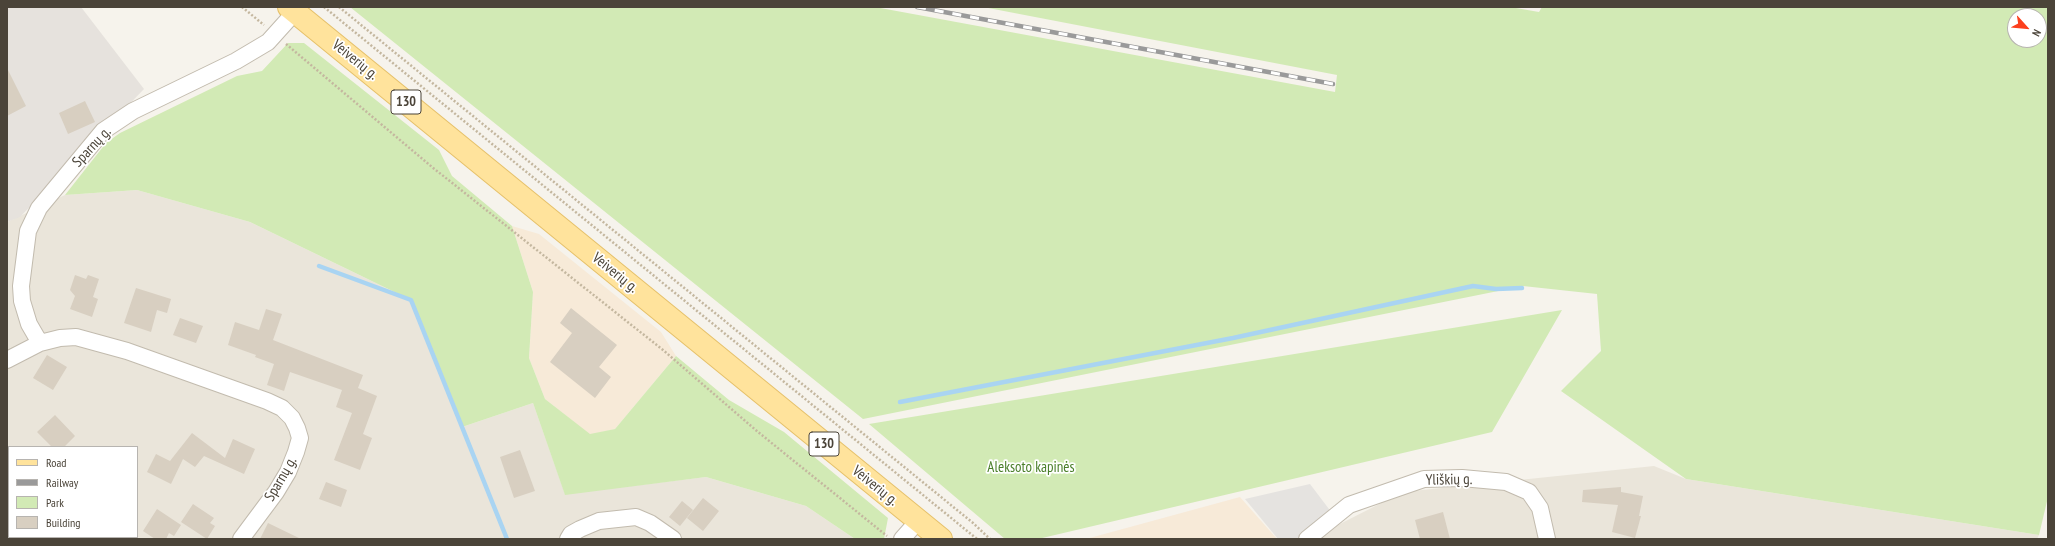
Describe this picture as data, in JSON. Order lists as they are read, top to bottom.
{
  "streets": {
    "main road": ["Veiverių g.", "130"],
    "street": ["Sparnų g.", "Yliškių g."]
  },
  "crossings": [
    ["Veiverių g.", "Sparnų g."]
  ],
  "parks": ["Aleksoto kapinės"],
  "legend": [
    "Road",
    "Railway",
    "Park",
    "Building"
  ],
  "north": "bottom right"
}
